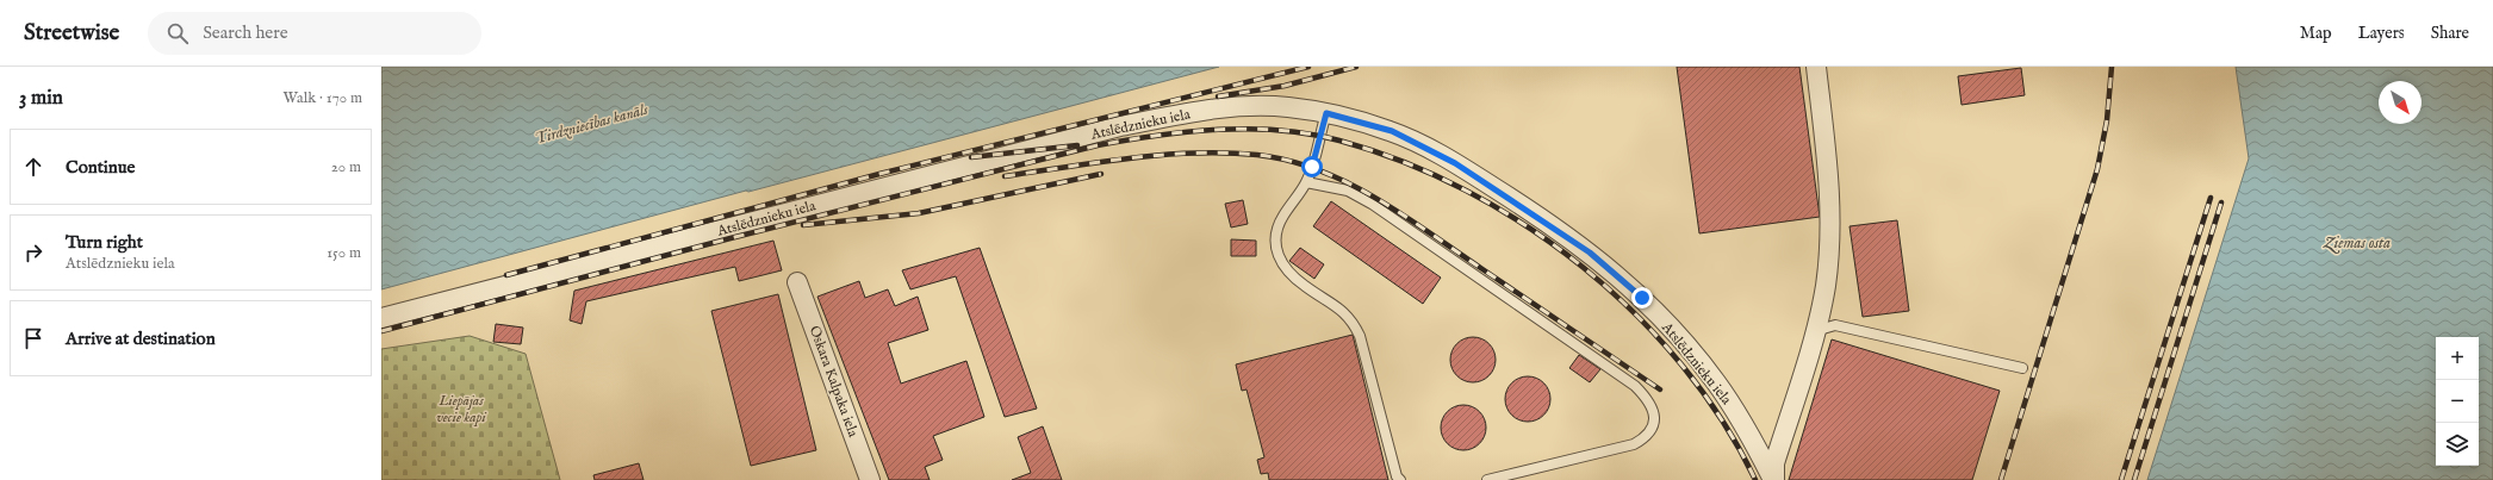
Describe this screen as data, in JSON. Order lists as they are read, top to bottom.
{
  "streets": {
    "street": ["Atslēdznieku iela", "Oskara Kalpaka iela"]
  },
  "water": ["Tirdzniecības kanāls", "Ziemas osta"],
  "parks": ["Liepājas vecie kapi"],
  "north": "bottom right",
  "page": {
    "header": "Streetwise",
    "search": "Search here",
    "nav": ["Map", "Layers", "Share"],
    "heading": ["3 min", "Walk · 170 m"],
    "list": [
      ["Continue", "20 m"],
      ["Turn right", "Atslēdznieku iela", "150 m"],
      "Arrive at destination"
    ],
    "map_buttons": ["+", "−"]
  }
}
